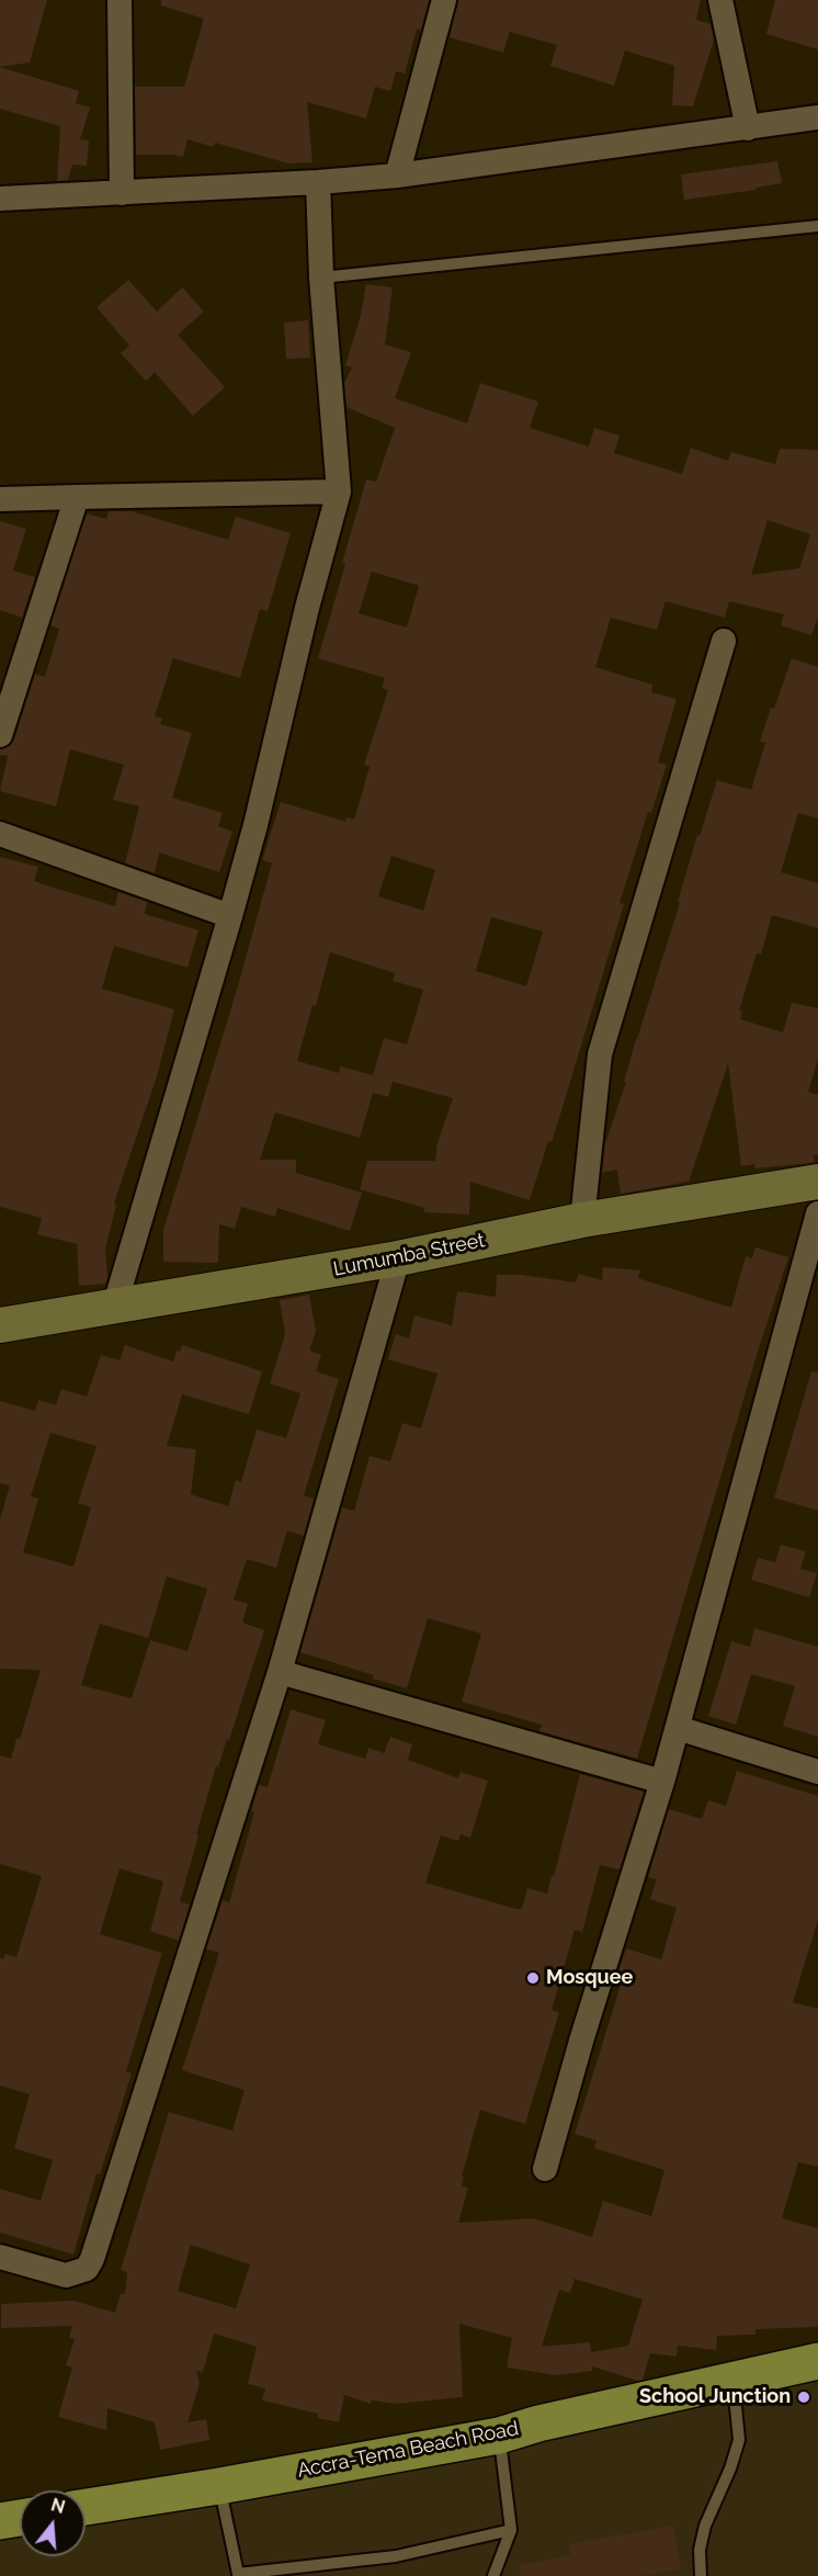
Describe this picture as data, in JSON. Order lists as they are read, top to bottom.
{
  "streets": {
    "main road": ["Lumumba Street", "Accra-Tema Beach Road"]
  },
  "places": ["Mosquee", "School Junction"],
  "north": "top"
}
